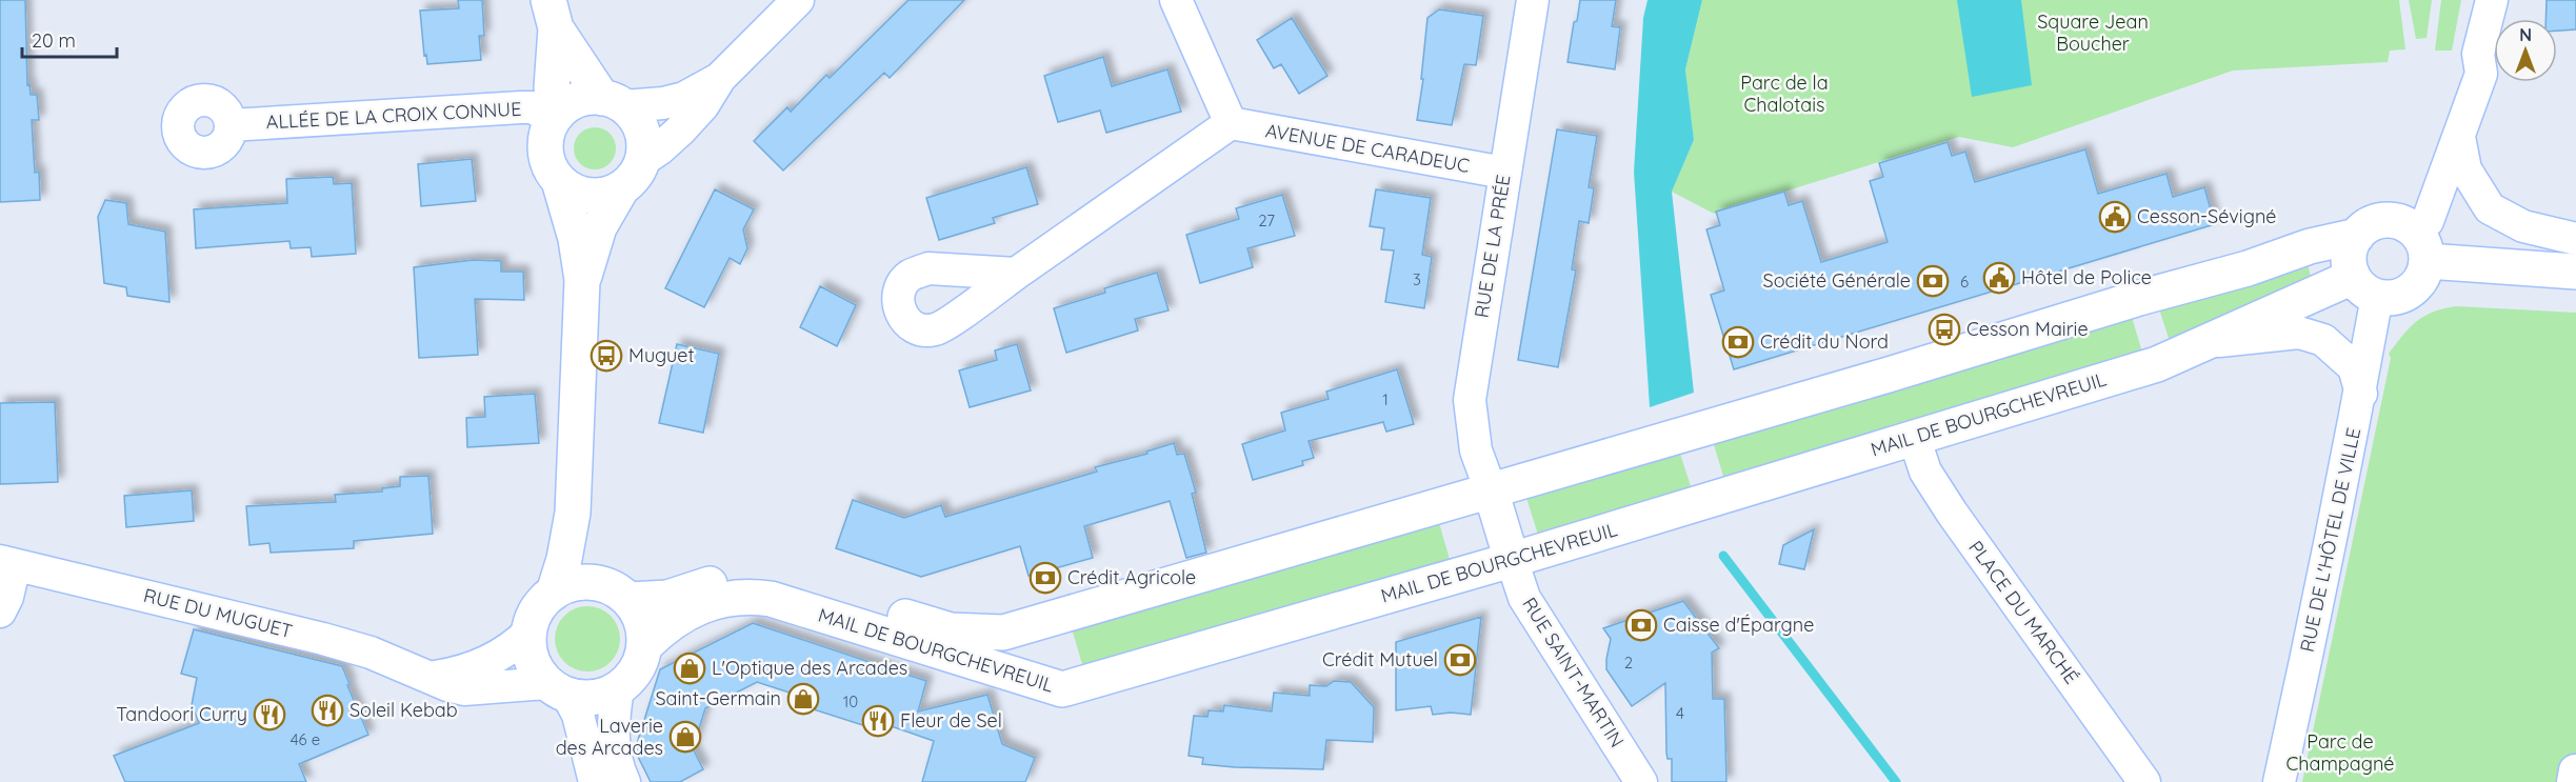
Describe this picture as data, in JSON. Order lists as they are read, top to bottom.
{
  "streets": {
    "main road": ["MAIL DE BOURGCHEVREUIL"],
    "street": [
      "ALLÉE DE LA CROIX CONNUE",
      "AVENUE DE CARADEUC",
      "RUE DE LA PRÉE",
      "RUE DE L'HÔTEL DE VILLE",
      "PLACE DU MARCHÉ",
      "RUE DU MUGUET",
      "RUE SAINT-MARTIN"
    ]
  },
  "crossings": [
    ["AVENUE DE CARADEUC", "RUE DE LA PRÉE"],
    ["RUE DE LA PRÉE", "MAIL DE BOURGCHEVREUIL"],
    ["MAIL DE BOURGCHEVREUIL", "RUE DE L'HÔTEL DE VILLE"],
    ["MAIL DE BOURGCHEVREUIL", "PLACE DU MARCHÉ"],
    ["MAIL DE BOURGCHEVREUIL", "RUE DU MUGUET"],
    ["MAIL DE BOURGCHEVREUIL", "RUE SAINT-MARTIN"]
  ],
  "parks": ["Square Jean Boucher", "Parc de la Chalotais", "Parc de Champagné"],
  "places": {
    "public building": ["Cesson-Sévigné", "Hôtel de Police"],
    "bank": [
      "Société Générale",
      "Crédit du Nord",
      "Crédit Agricole",
      "Caisse d'Épargne",
      "Crédit Mutuel"
    ],
    "bus stop": ["Cesson Mairie", "Muguet"],
    "shop": ["L'Optique des Arcades", "Saint-Germain", "Laverie des Arcades"],
    "restaurant": ["Soleil Kebab", "Tandoori Curry", "Fleur de Sel"]
  },
  "house_numbers": [
    "27",
    "3",
    "6",
    "1",
    "2",
    "10",
    "4",
    "46 e"
  ],
  "scale_bar": "20 m",
  "north": "top"
}
